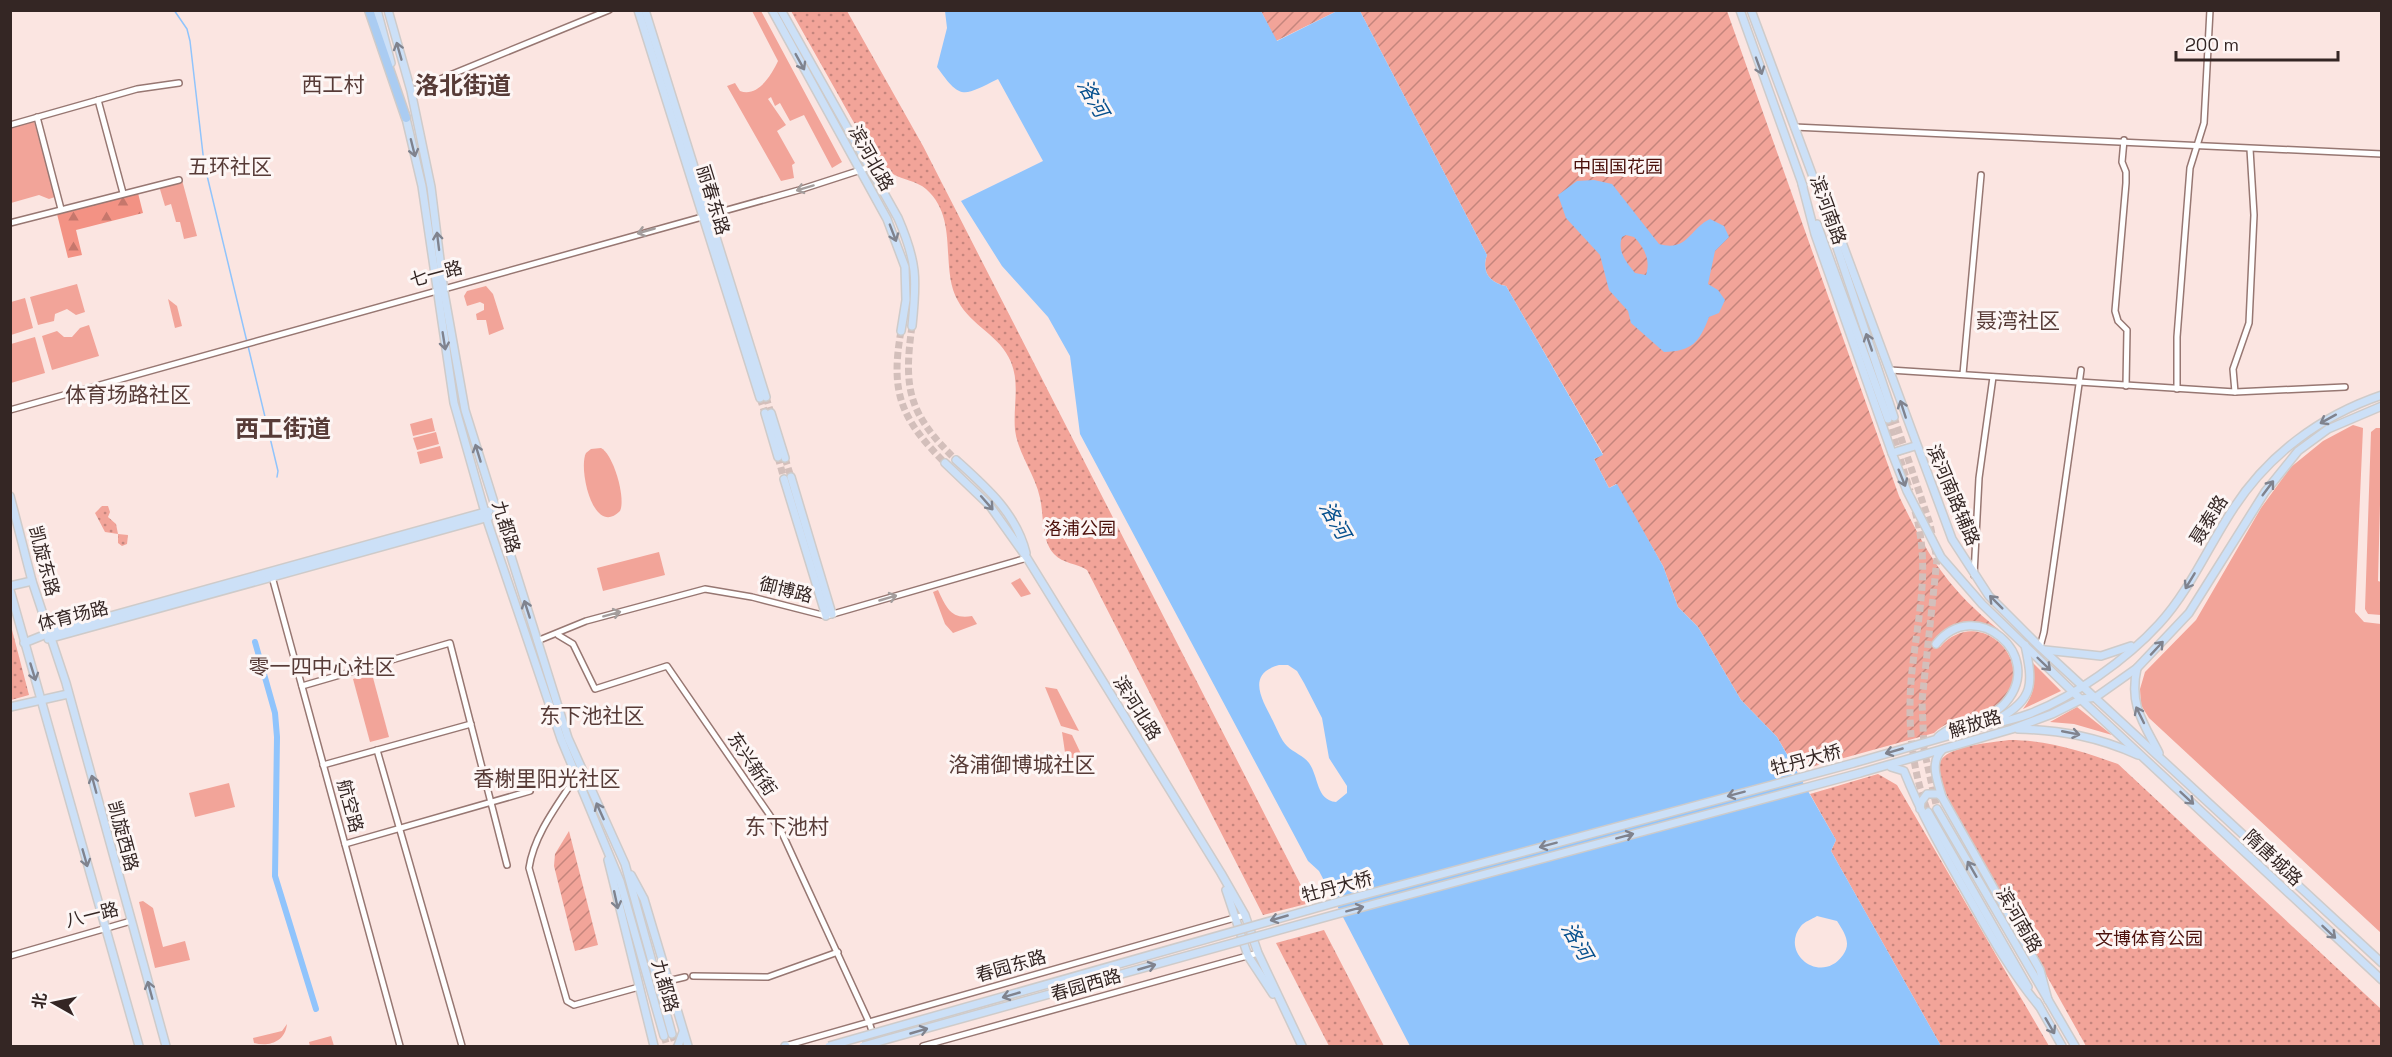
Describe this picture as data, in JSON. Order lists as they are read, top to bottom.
{
  "streets": {
    "main road": [
      "滨河北路",
      "丽春东路",
      "滨河南路",
      "滨河南路辅路",
      "聂泰路",
      "九都路",
      "凯旋东路",
      "体育场路",
      "解放路",
      "牡丹大桥",
      "凯旋西路",
      "隋唐城路"
    ],
    "street": [
      "七一路",
      "御博路",
      "东兴新街",
      "航空路",
      "八一路",
      "春园东路",
      "春园西路"
    ]
  },
  "crossings": [
    ["滨河北路", "七一路"],
    ["滨河北路", "御博路"],
    ["滨河北路", "春园东路"],
    ["滨河北路", "春园西路"],
    ["丽春东路", "七一路"],
    ["滨河南路", "滨河南路辅路"],
    ["七一路", "九都路"],
    ["滨河南路辅路", "聂泰路"],
    ["滨河南路辅路", "解放路"],
    ["滨河南路辅路", "隋唐城路"],
    ["聂泰路", "解放路"],
    ["九都路", "御博路"],
    ["九都路", "体育场路"],
    ["凯旋东路", "体育场路"],
    ["凯旋东路", "凯旋西路"],
    ["御博路", "东兴新街"],
    ["体育场路", "航空路"],
    ["体育场路", "凯旋西路"],
    ["解放路", "牡丹大桥"],
    ["东兴新街", "春园东路"],
    ["凯旋西路", "八一路"]
  ],
  "one_way": ["七一路", "御博路"],
  "districts": [
    "西工村",
    "洛北街道",
    "五环社区",
    "聂湾社区",
    "体育场路社区",
    "西工街道",
    "零一四中心社区",
    "东下池社区",
    "洛浦御博城社区",
    "香榭里阳光社区",
    "东下池村"
  ],
  "water": ["洛河"],
  "parks": ["中国国花园", "洛浦公园", "文博体育公园"],
  "scale_bar": "200 m",
  "north": "left"
}
